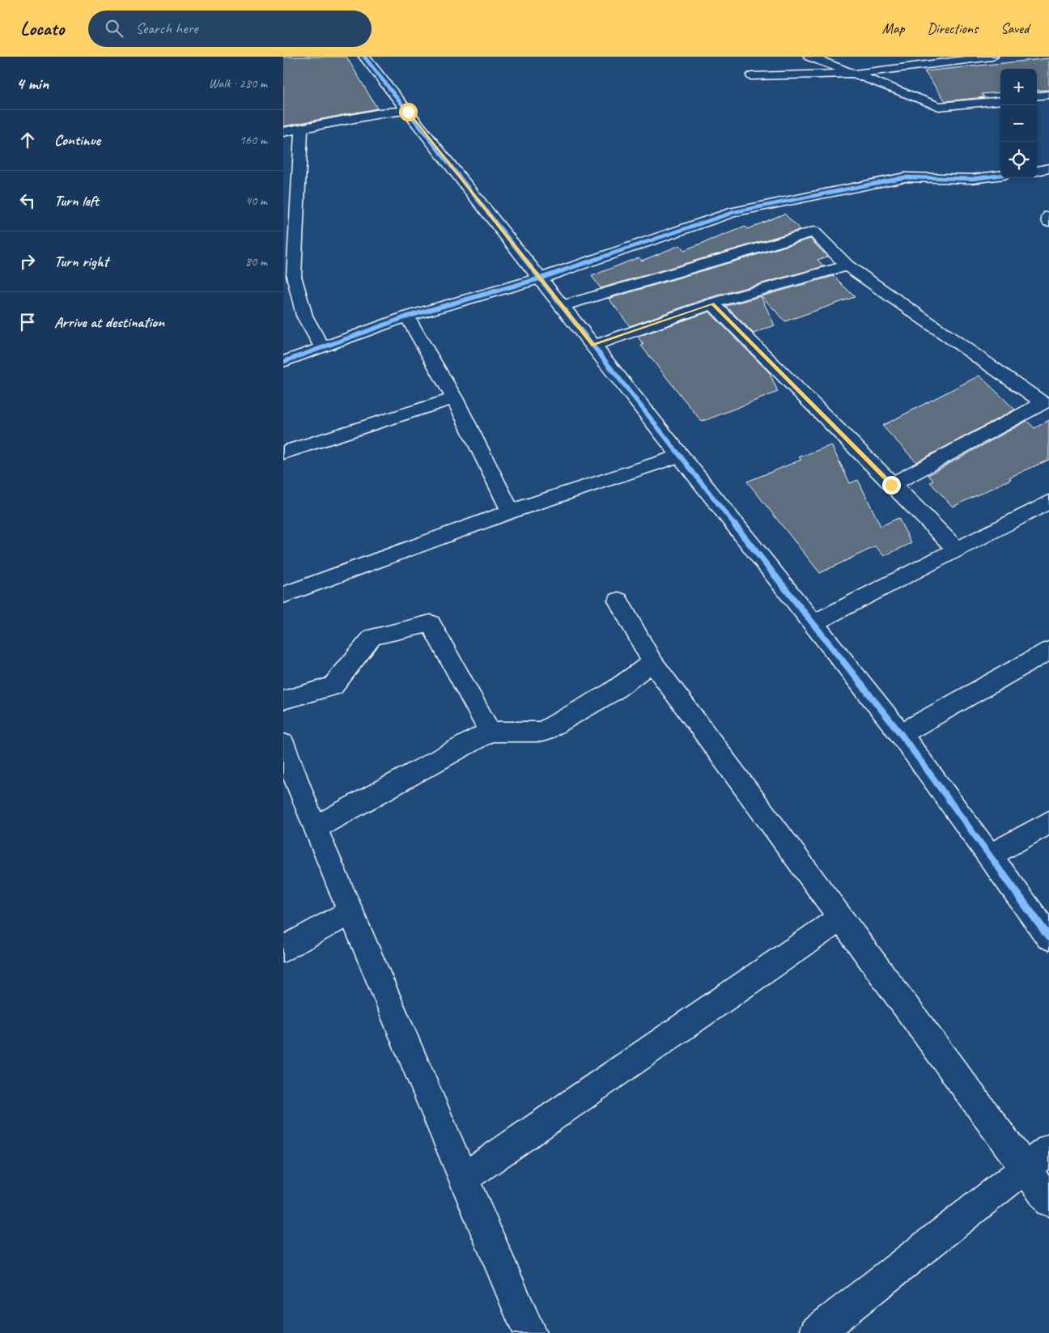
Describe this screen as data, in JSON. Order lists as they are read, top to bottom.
{
  "page": {
    "header": "Locato",
    "search": "Search here",
    "nav": ["Map", "Directions", "Saved"],
    "heading": ["4 min", "Walk · 280 m"],
    "map_buttons": ["+", "−"],
    "list": [
      ["Continue", "160 m"],
      ["Turn left", "40 m"],
      ["Turn right", "80 m"],
      "Arrive at destination"
    ]
  }
}
